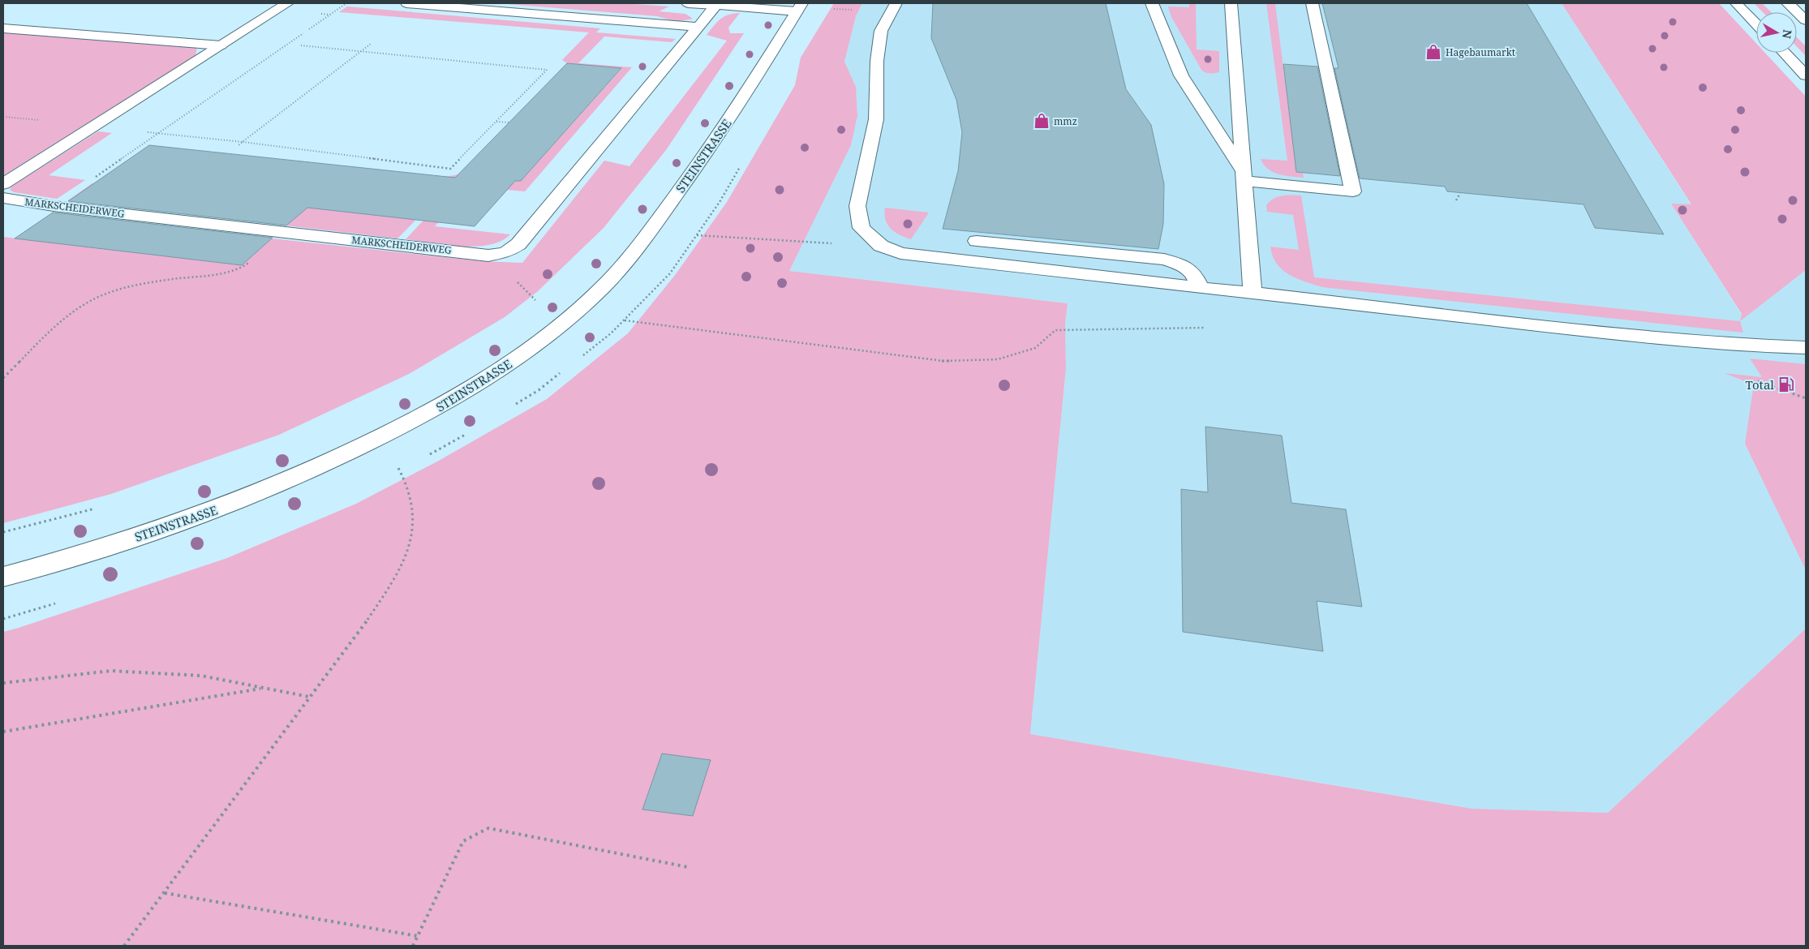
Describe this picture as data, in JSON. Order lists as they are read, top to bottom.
{
  "streets": {
    "street": ["STEINSTRASSE", "MARKSCHEIDERWEG"]
  },
  "places": {
    "shop": ["Hagebaumarkt", "mmz"],
    "fuel station": ["Total"]
  },
  "north": "right"
}
